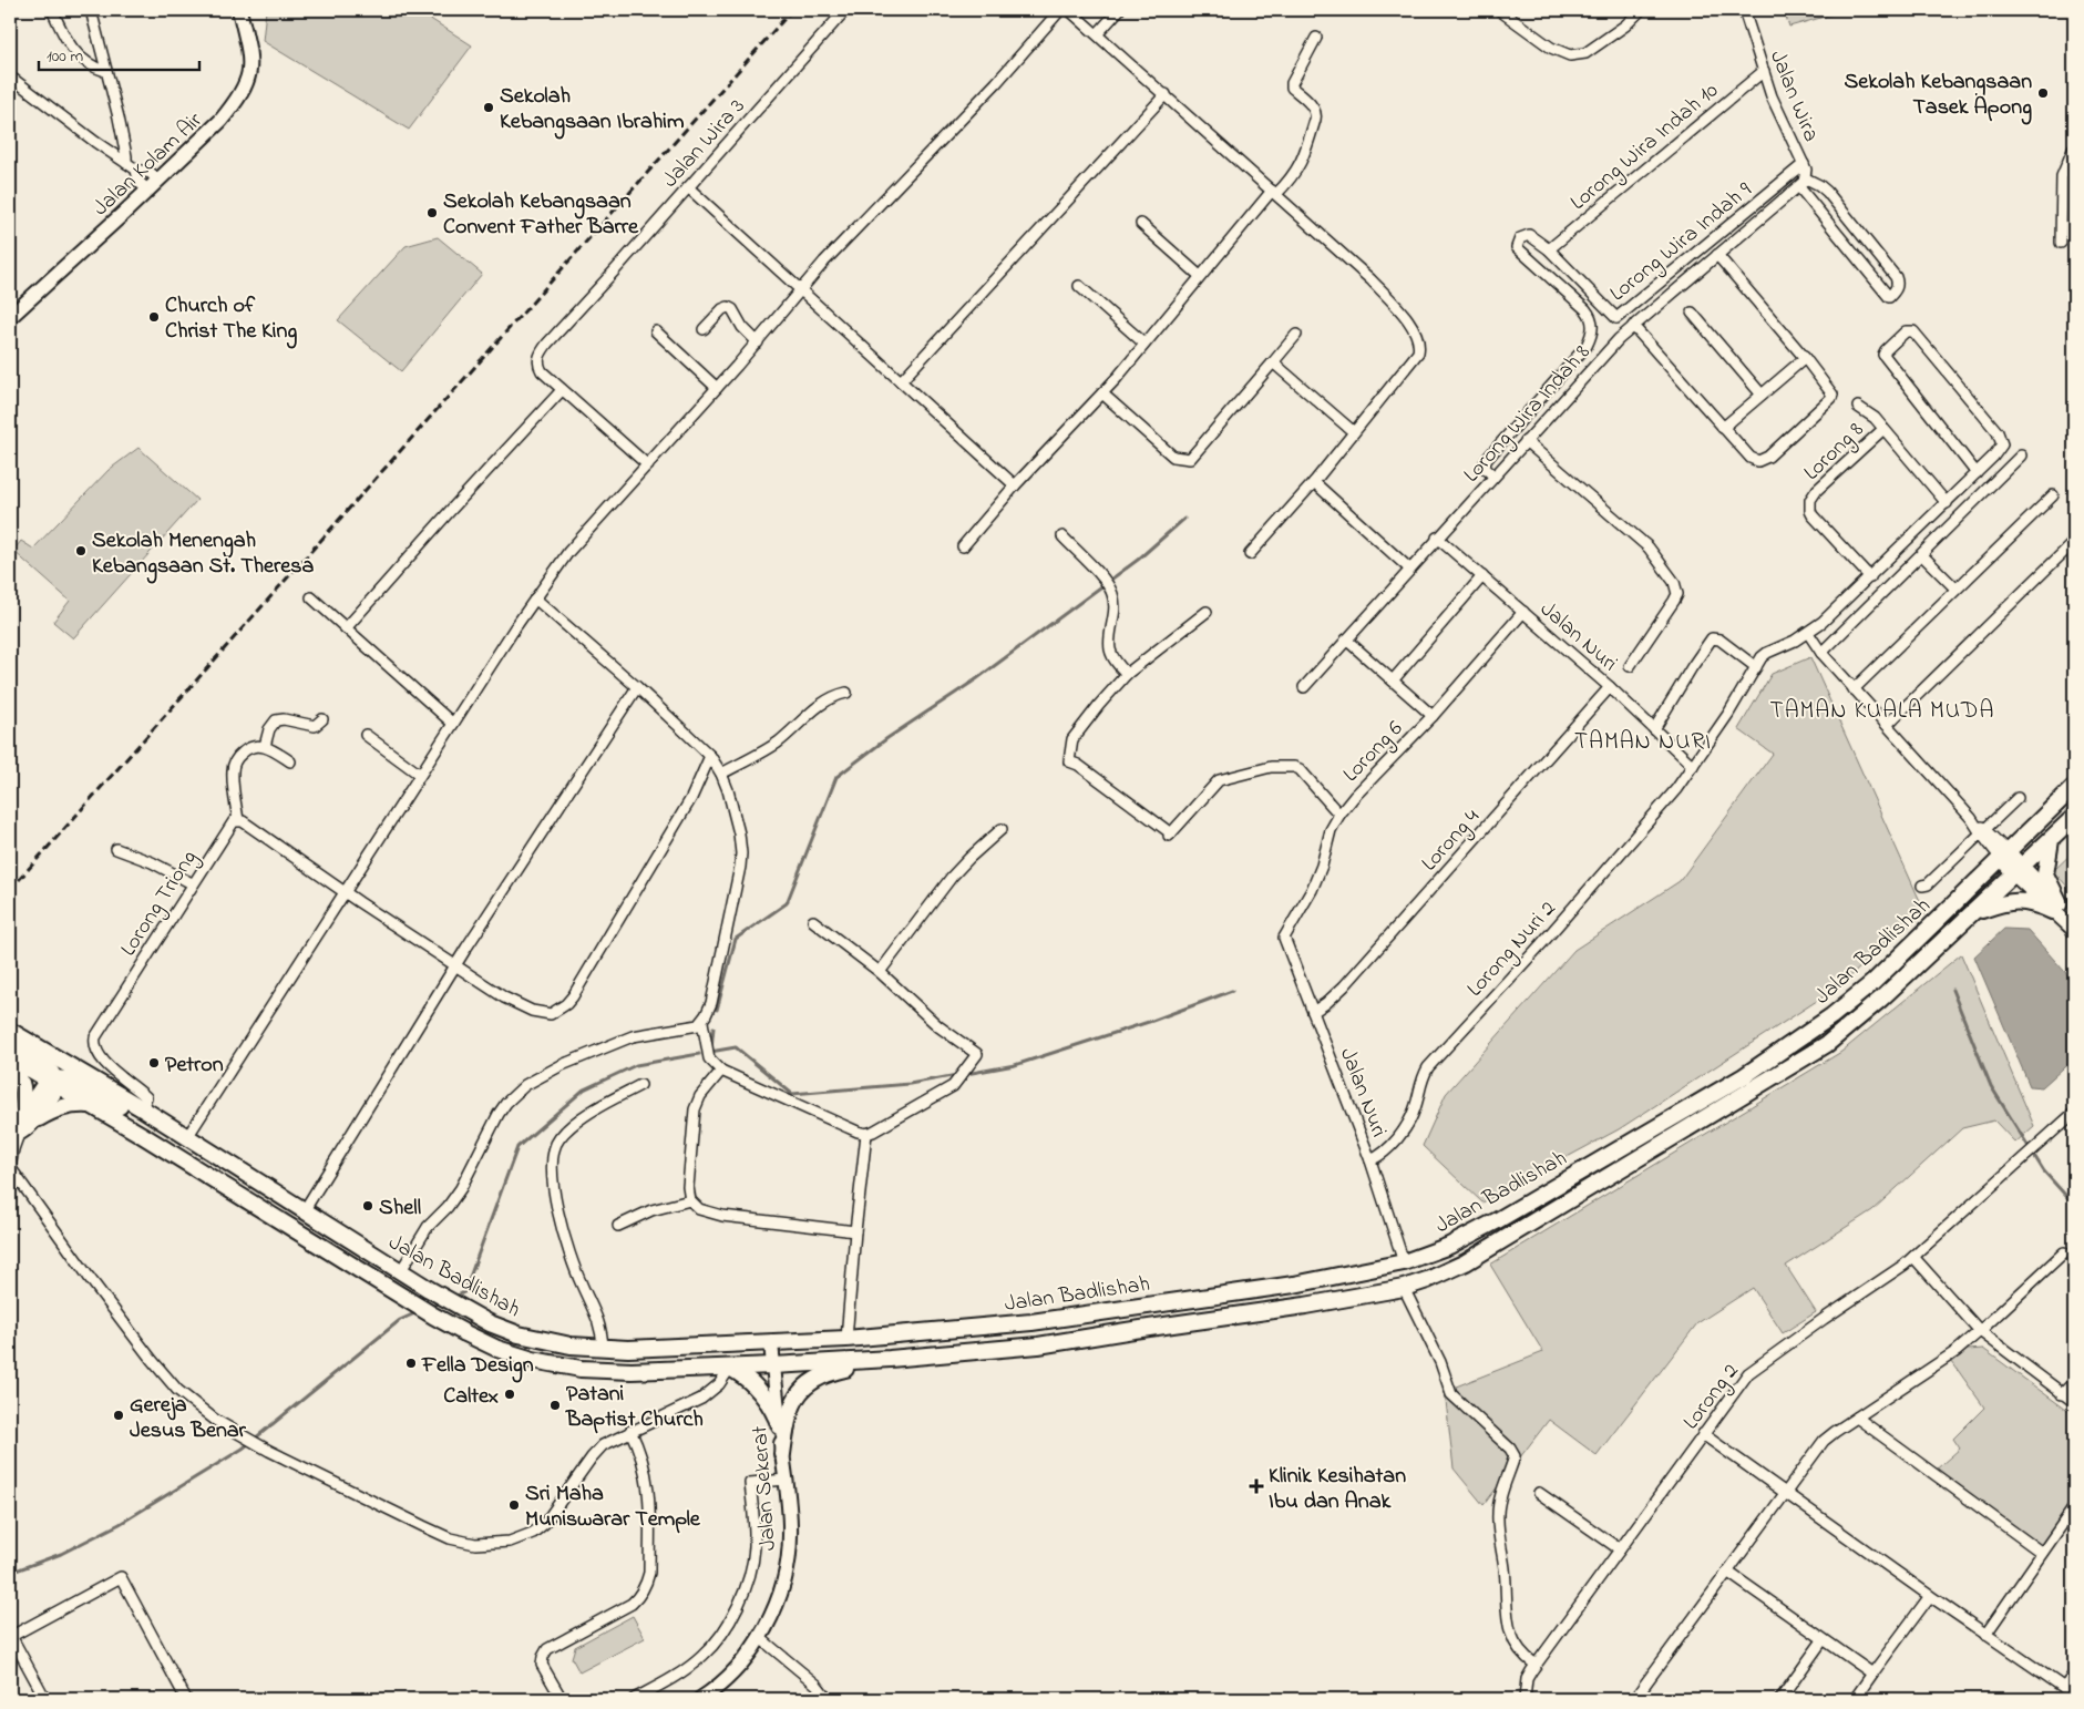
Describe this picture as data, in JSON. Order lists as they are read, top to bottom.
{
  "streets": {
    "main road": ["Jalan Kolam Air", "Jalan Badlishah", "Jalan Sekerat"],
    "street": [
      "Jalan Wira",
      "Jalan Wira 3",
      "Lorong Wira Indah 10",
      "Lorong Wira Indah 9",
      "Lorong Wira Indah 8",
      "Lorong 8",
      "Jalan Nuri",
      "Lorong 6",
      "Lorong 4",
      "Lorong Triong",
      "Lorong Nuri 2",
      "Lorong 2"
    ]
  },
  "crossings": [
    ["Jalan Wira", "Lorong Wira Indah 10"],
    ["Jalan Wira", "Lorong Wira Indah 9"],
    ["Jalan Wira", "Lorong Wira Indah 8"],
    ["Lorong Wira Indah 10", "Lorong Wira Indah 9"],
    ["Lorong Wira Indah 9", "Lorong Wira Indah 8"],
    ["Lorong Wira Indah 8", "Jalan Nuri"],
    ["Lorong 8", "Lorong Nuri 2"],
    ["Jalan Nuri", "Lorong 6"],
    ["Jalan Nuri", "Lorong 4"],
    ["Jalan Nuri", "Lorong Nuri 2"],
    ["Jalan Nuri", "Jalan Badlishah"],
    ["Lorong Triong", "Jalan Badlishah"],
    ["Jalan Badlishah", "Jalan Sekerat"]
  ],
  "districts": ["TAMAN KUALA MUDA", "TAMAN NURI"],
  "places": {
    "other": [
      "Sekolah Kebangsaan Tasek Apong",
      "Sekolah Kebangsaan Ibrahim",
      "Sekolah Kebangsaan Convent Father Barre",
      "Church of Christ The King",
      "Sekolah Menengah Kebangsaan St. Theresa",
      "Petron",
      "Shell",
      "Fella Design",
      "Caltex",
      "Patani Baptist Church",
      "Gereja Jesus Benar",
      "Sri Maha Muniswarar Temple"
    ],
    "health": ["Klinik Kesihatan Ibu dan Anak"]
  },
  "scale_bar": "100 m"
}
